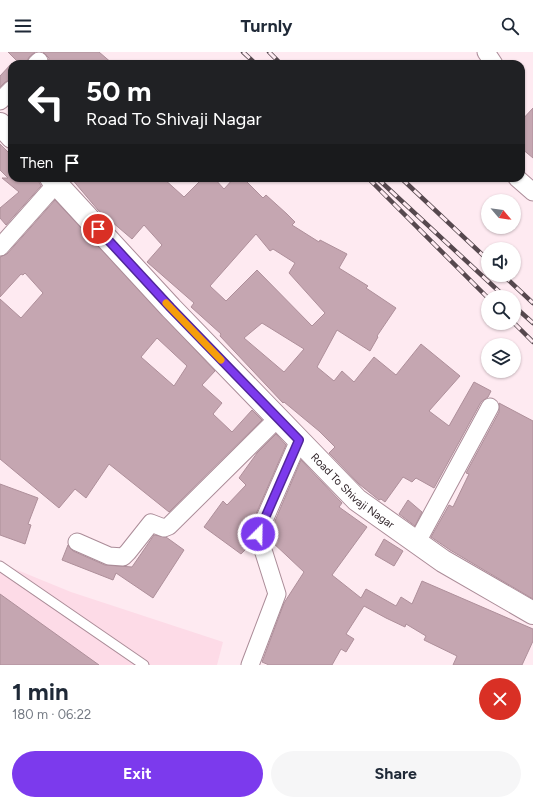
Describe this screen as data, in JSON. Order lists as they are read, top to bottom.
{
  "streets": {
    "street": ["Road To Shivaji Nagar"]
  },
  "north": "bottom right",
  "page": {
    "header": "Turnly",
    "turn": ["50 m", "Road To Shivaji Nagar"],
    "then": "Then",
    "heading": ["1 min", "180 m · 06:22"],
    "buttons": ["Exit", "Share"]
  }
}
